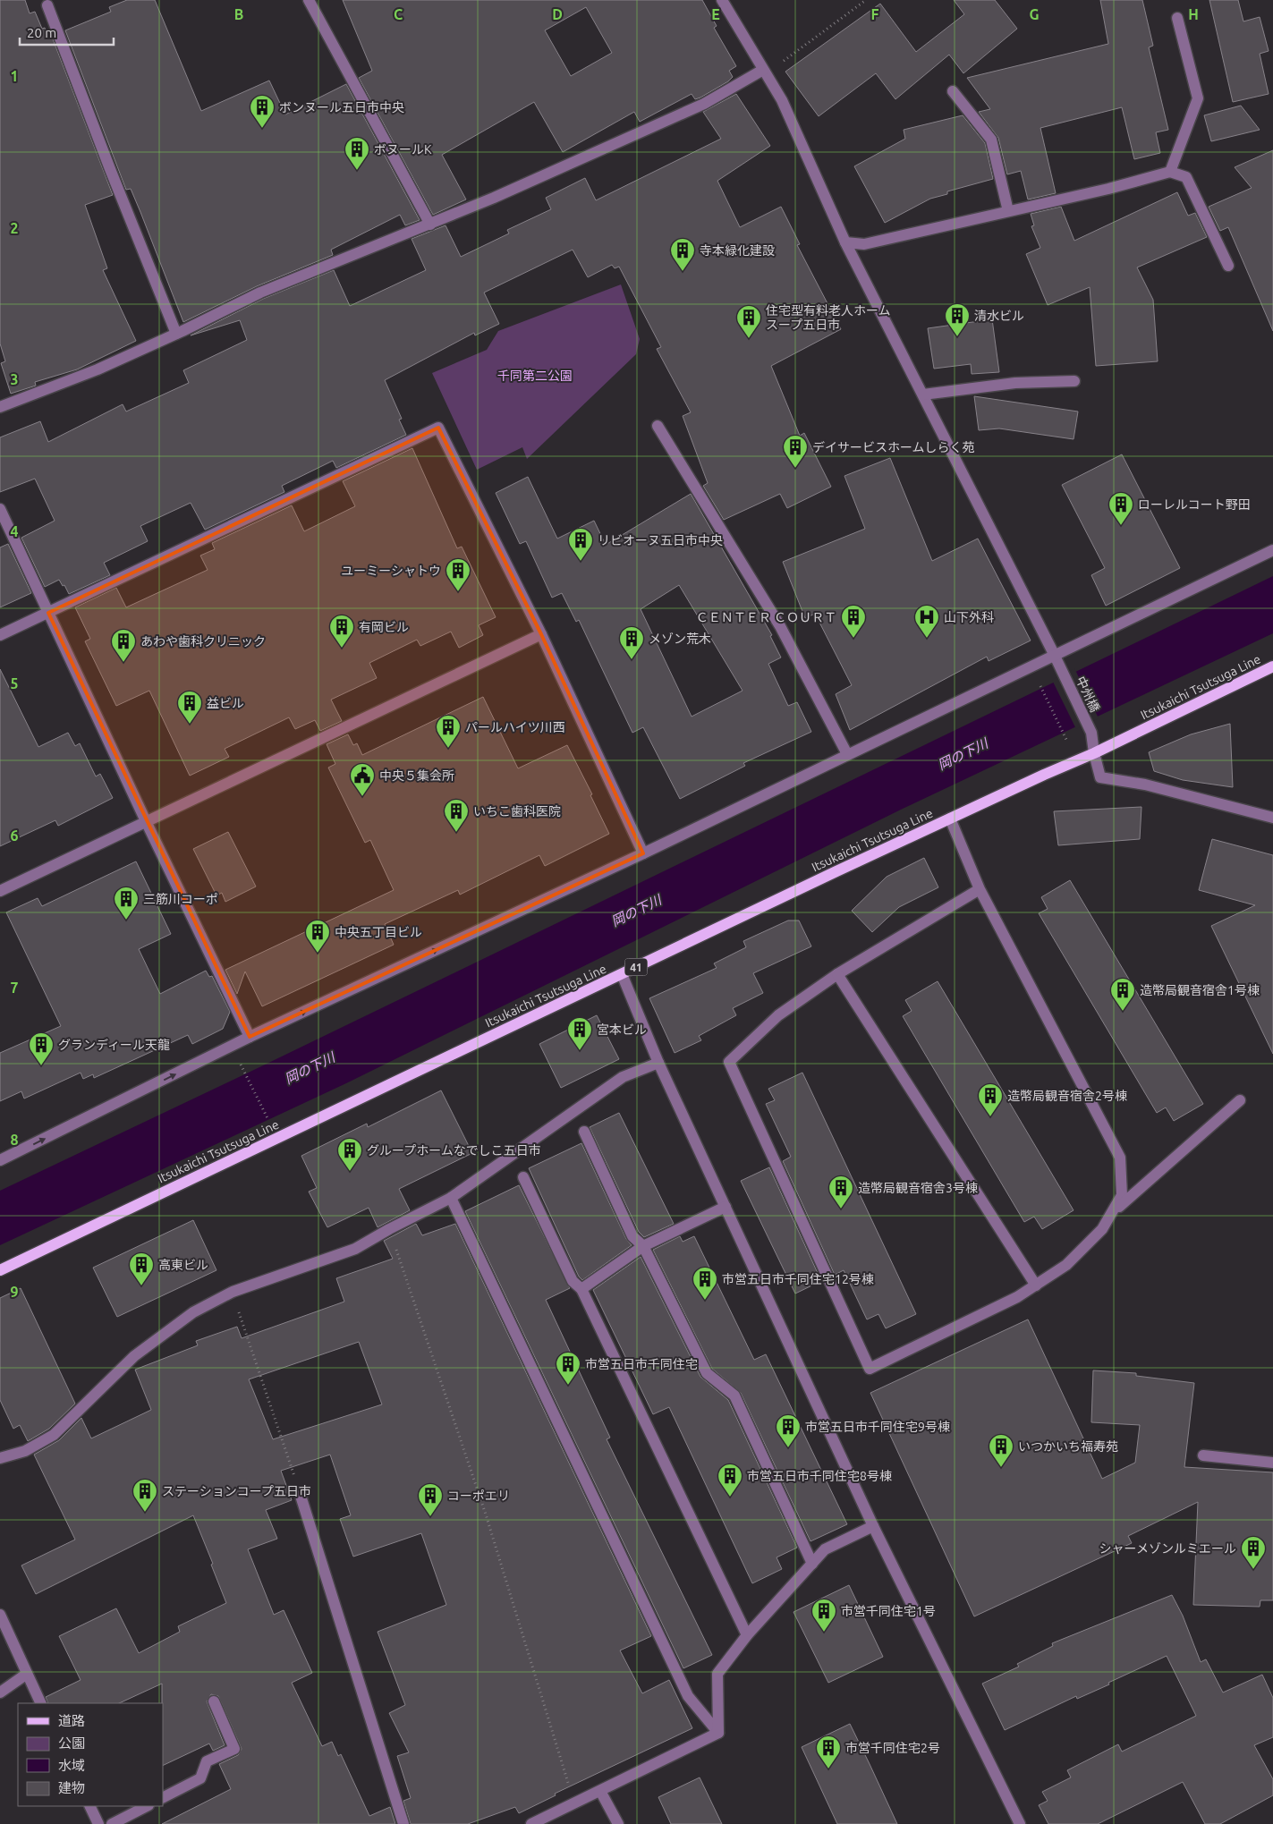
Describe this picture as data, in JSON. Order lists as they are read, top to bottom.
{
  "streets": {
    "main road": ["Itsukaichi Tsutsuga Line", "41"],
    "street": ["中州橋"]
  },
  "crossings": [
    ["Itsukaichi Tsutsuga Line", "中州橋"]
  ],
  "water": ["岡の下川"],
  "parks": ["千同第二公園"],
  "places": {
    "building": [
      "ボンヌール五日市中央",
      "ボヌールK",
      "寺本緑化建設",
      "清水ビル",
      "住宅型有料老人ホーム スープ五日市",
      "デイサービスホームしらく苑",
      "ローレルコート野田",
      "リビオーヌ五日市中央",
      "ユーミーシャトウ",
      "ＣＥＮＴＥＲ ＣＯＵＲＴ",
      "有岡ビル",
      "メゾン荒木",
      "あわや歯科クリニック",
      "益ビル",
      "パールハイツ川西",
      "いちこ歯科医院",
      "三筋川コーポ",
      "中央五丁目ビル",
      "造幣局観音宿舎1号棟",
      "宮本ビル",
      "グランディール天龍",
      "造幣局観音宿舎2号棟",
      "グループホームなでしこ五日市",
      "造幣局観音宿舎3号棟",
      "高東ビル",
      "市営五日市千同住宅12号棟",
      "市営五日市千同住宅",
      "市営五日市千同住宅9号棟",
      "いつかいち福寿苑",
      "市営五日市千同住宅8号棟",
      "ステーションコープ五日市",
      "コーポエリ",
      "シャーメゾンルミエール",
      "市営千同住宅1号",
      "市営千同住宅2号"
    ],
    "hospital": ["山下外科"],
    "public building": ["中央５集会所"]
  },
  "legend": [
    "道路",
    "公園",
    "水域",
    "建物"
  ],
  "scale_bar": "20 m",
  "grid": {
    "columns": [
      "B",
      "C",
      "D",
      "E",
      "F",
      "G",
      "H"
    ],
    "rows": [
      "1",
      "2",
      "3",
      "4",
      "5",
      "6",
      "7",
      "8",
      "9"
    ]
  }
}
